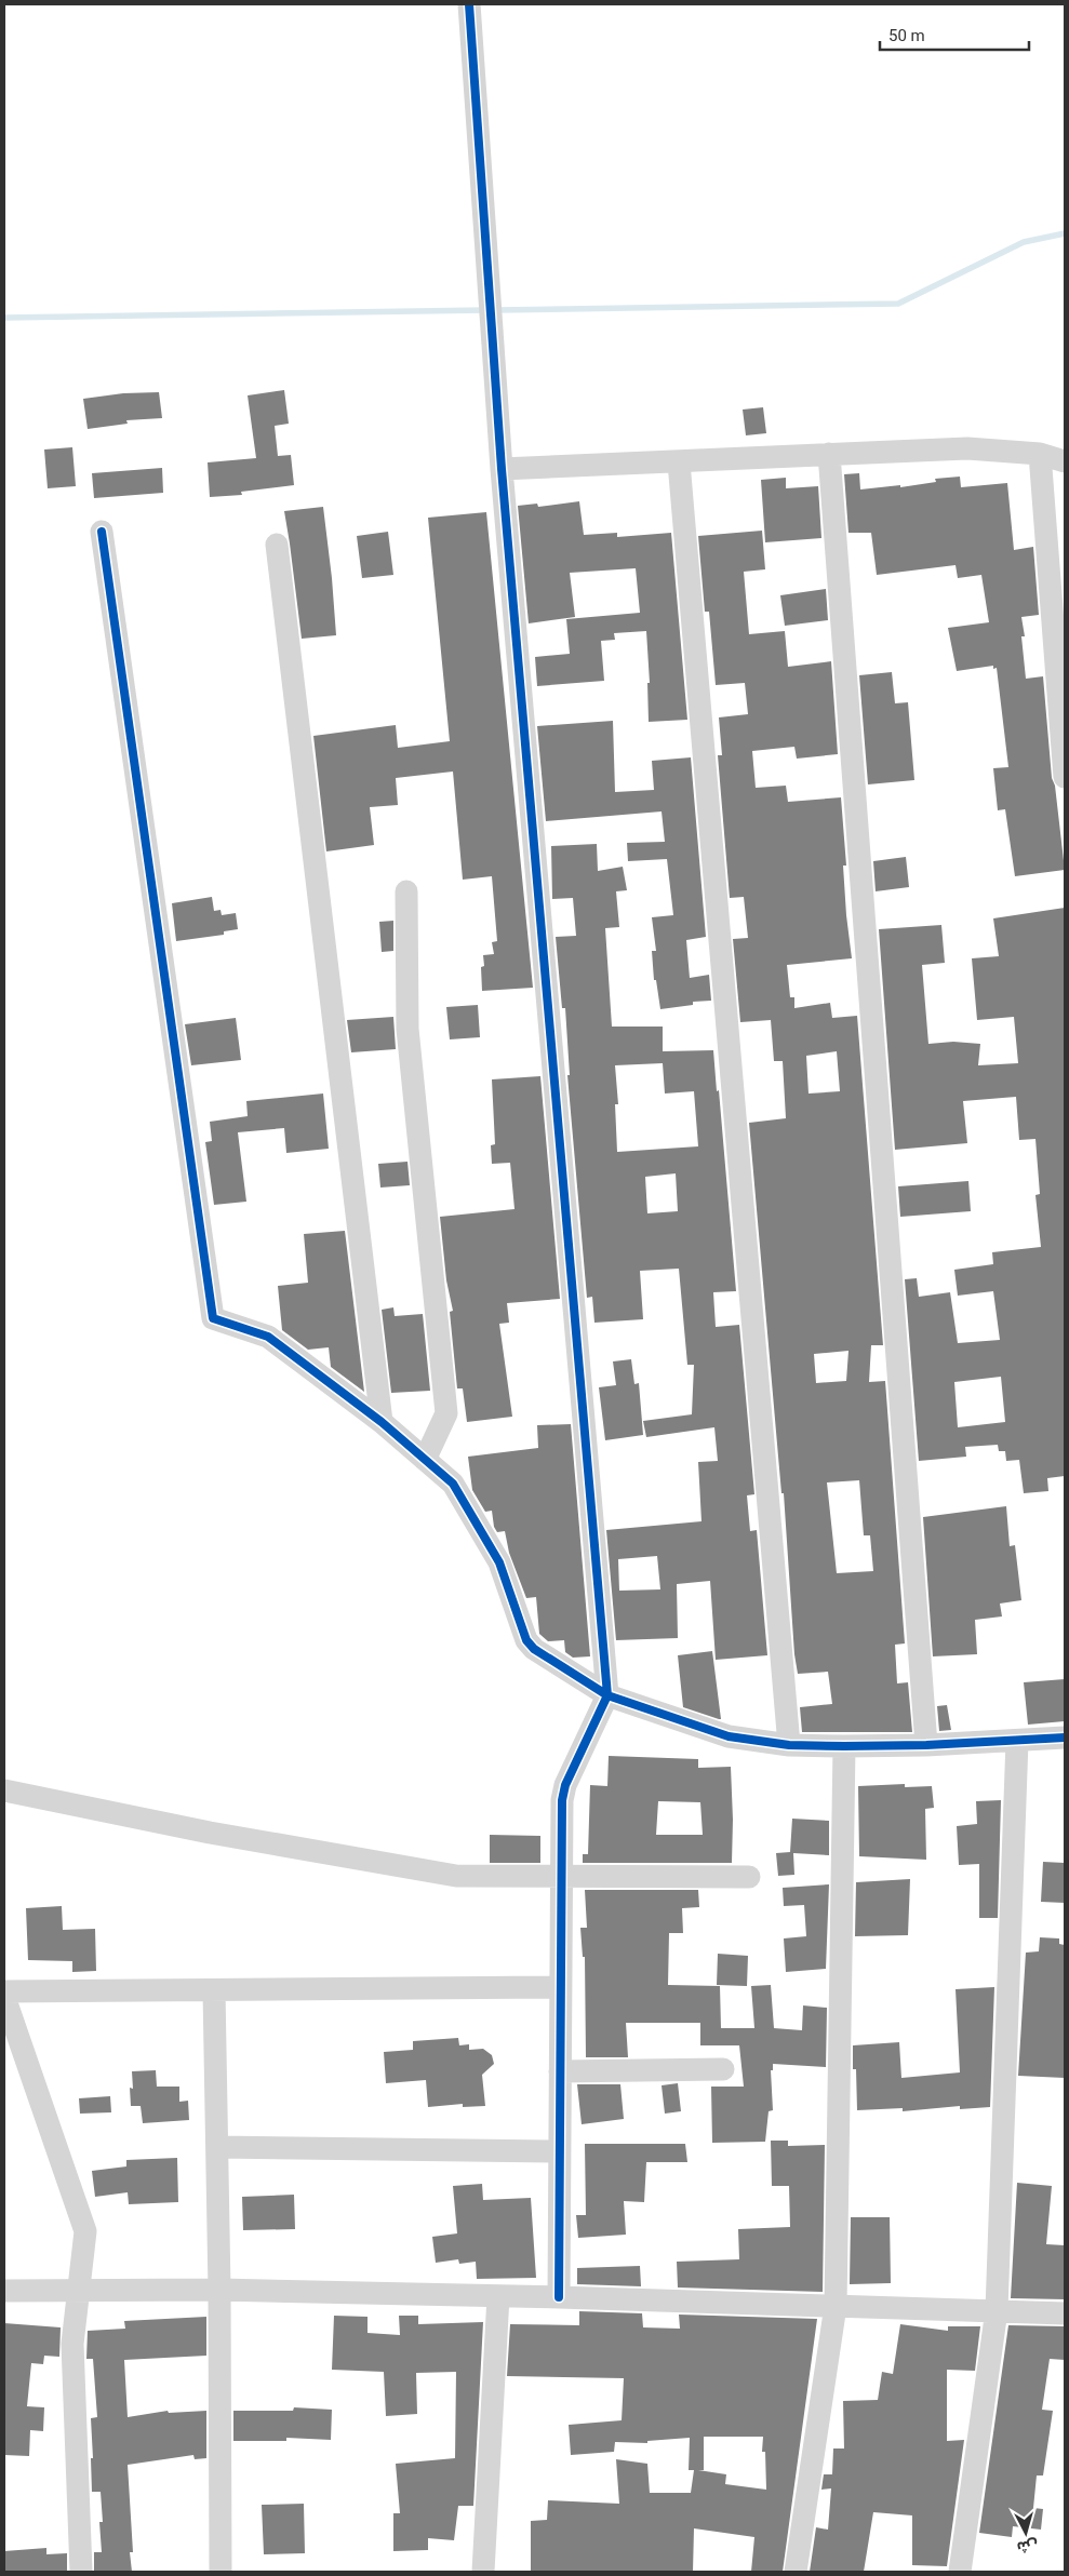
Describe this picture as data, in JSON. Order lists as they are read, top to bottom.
{
  "scale_bar": "50 m",
  "north": "bottom"
}
